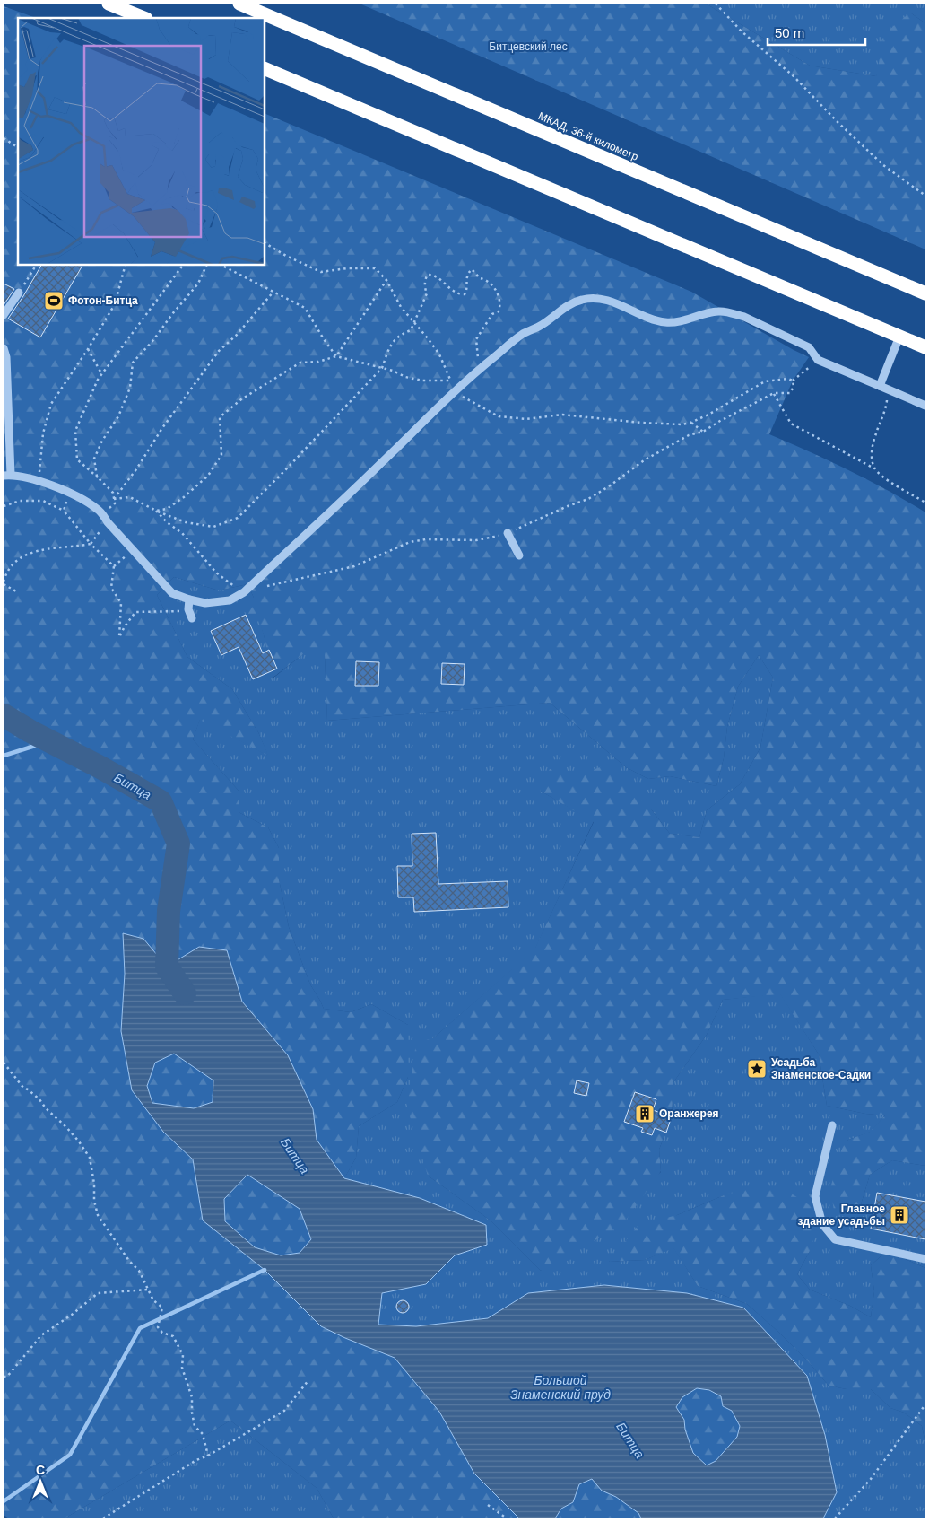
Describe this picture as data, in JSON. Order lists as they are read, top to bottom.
{
  "streets": {
    "highway": ["МКАД, 36-й километр"]
  },
  "water": ["Битца", "Большой Знаменский пруд"],
  "parks": ["Битцевский лес"],
  "places": {
    "sports": ["Фотон-Битца"],
    "place": ["Усадьба Знаменское-Садки"],
    "building": ["Оранжерея", "Главное здание усадьбы"]
  },
  "scale_bar": "50 m",
  "north": "top"
}
